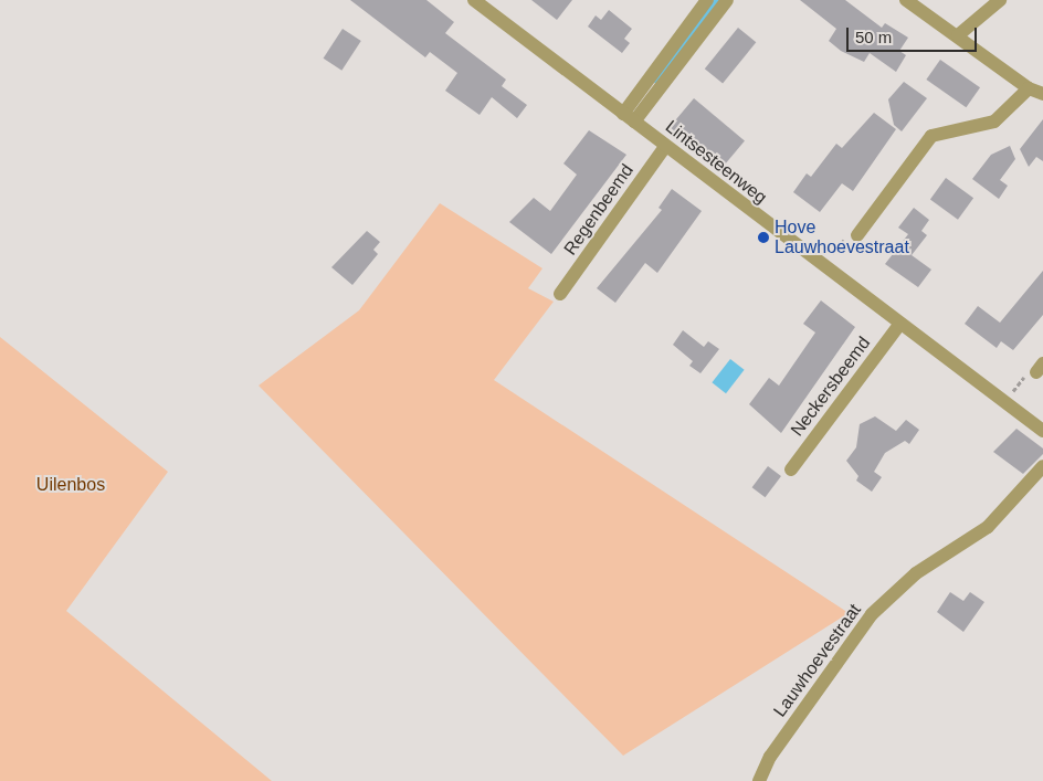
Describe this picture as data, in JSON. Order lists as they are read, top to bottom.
{
  "streets": {
    "street": [
      "Lintsesteenweg",
      "Regenbeemd",
      "Neckersbeemd",
      "Lauwhoevestraat"
    ]
  },
  "crossings": [
    ["Lintsesteenweg", "Regenbeemd"],
    ["Lintsesteenweg", "Neckersbeemd"]
  ],
  "parks": ["Uilenbos"],
  "places": ["Hove Lauwhoevestraat"],
  "scale_bar": "50 m"
}
